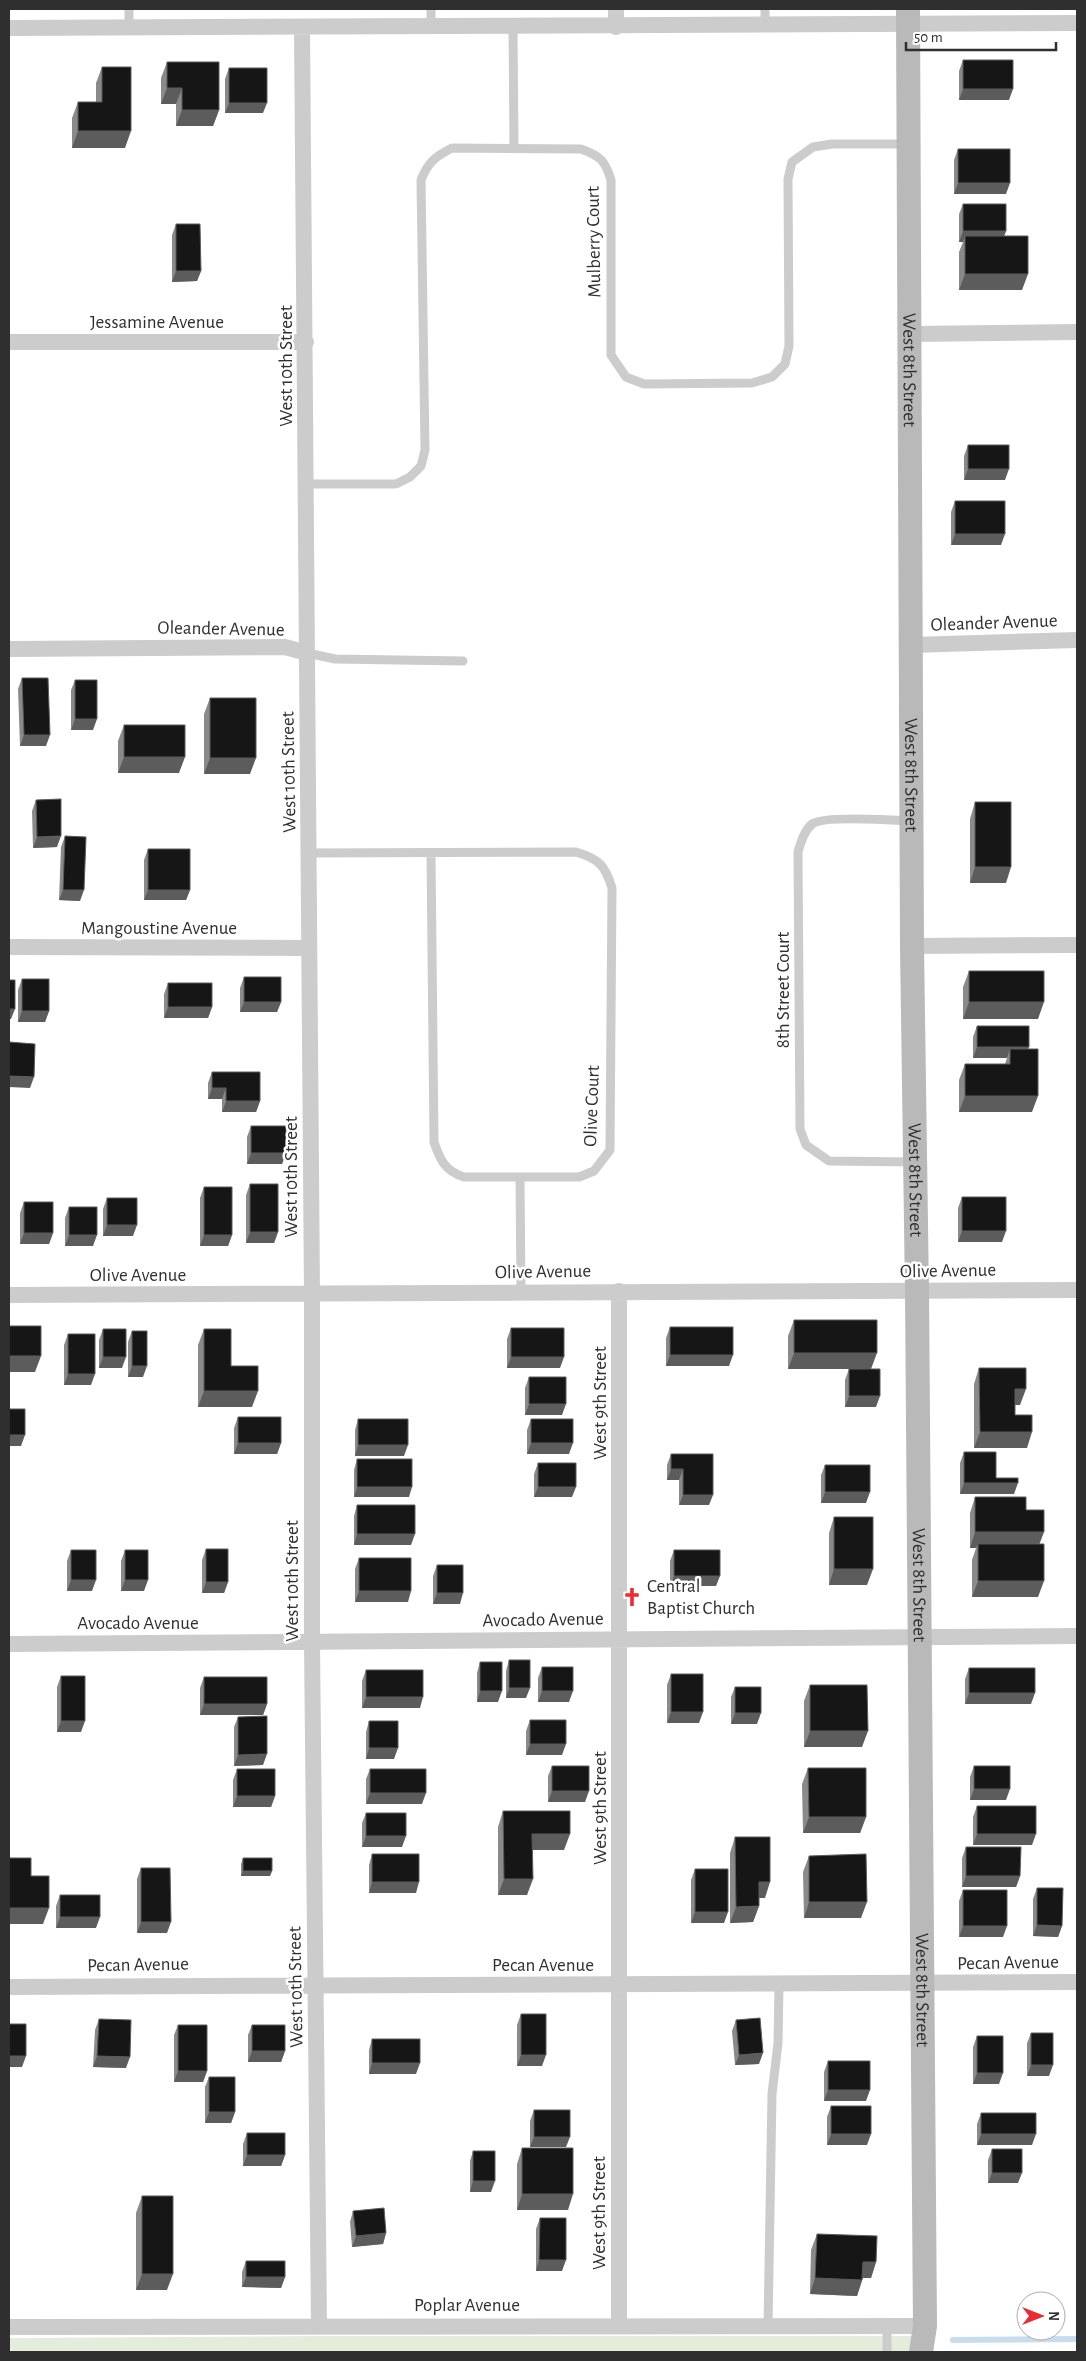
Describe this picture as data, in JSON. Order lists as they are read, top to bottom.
{
  "streets": {
    "street": [
      "Jessamine Avenue",
      "West 10th Street",
      "West 8th Street",
      "Oleander Avenue",
      "Mangoustine Avenue",
      "Olive Avenue",
      "West 9th Street",
      "Avocado Avenue",
      "Pecan Avenue",
      "Poplar Avenue"
    ],
    "lane": ["Mulberry Court", "8th Street Court", "Olive Court"]
  },
  "crossings": [
    ["Mulberry Court", "West 10th Street"],
    ["Mulberry Court", "West 8th Street"],
    ["Jessamine Avenue", "West 10th Street"],
    ["West 10th Street", "Oleander Avenue"],
    ["West 10th Street", "Mangoustine Avenue"],
    ["West 10th Street", "Olive Court"],
    ["West 10th Street", "Olive Avenue"],
    ["West 10th Street", "Avocado Avenue"],
    ["West 10th Street", "Pecan Avenue"],
    ["West 10th Street", "Poplar Avenue"],
    ["West 8th Street", "Oleander Avenue"],
    ["West 8th Street", "8th Street Court"],
    ["West 8th Street", "Olive Avenue"],
    ["West 8th Street", "Avocado Avenue"],
    ["West 8th Street", "Pecan Avenue"],
    ["West 8th Street", "Poplar Avenue"],
    ["Olive Avenue", "West 9th Street"],
    ["West 9th Street", "Avocado Avenue"],
    ["West 9th Street", "Pecan Avenue"],
    ["West 9th Street", "Poplar Avenue"]
  ],
  "places": {
    "church": ["Central Baptist Church"]
  },
  "scale_bar": "50 m",
  "north": "right"
}
